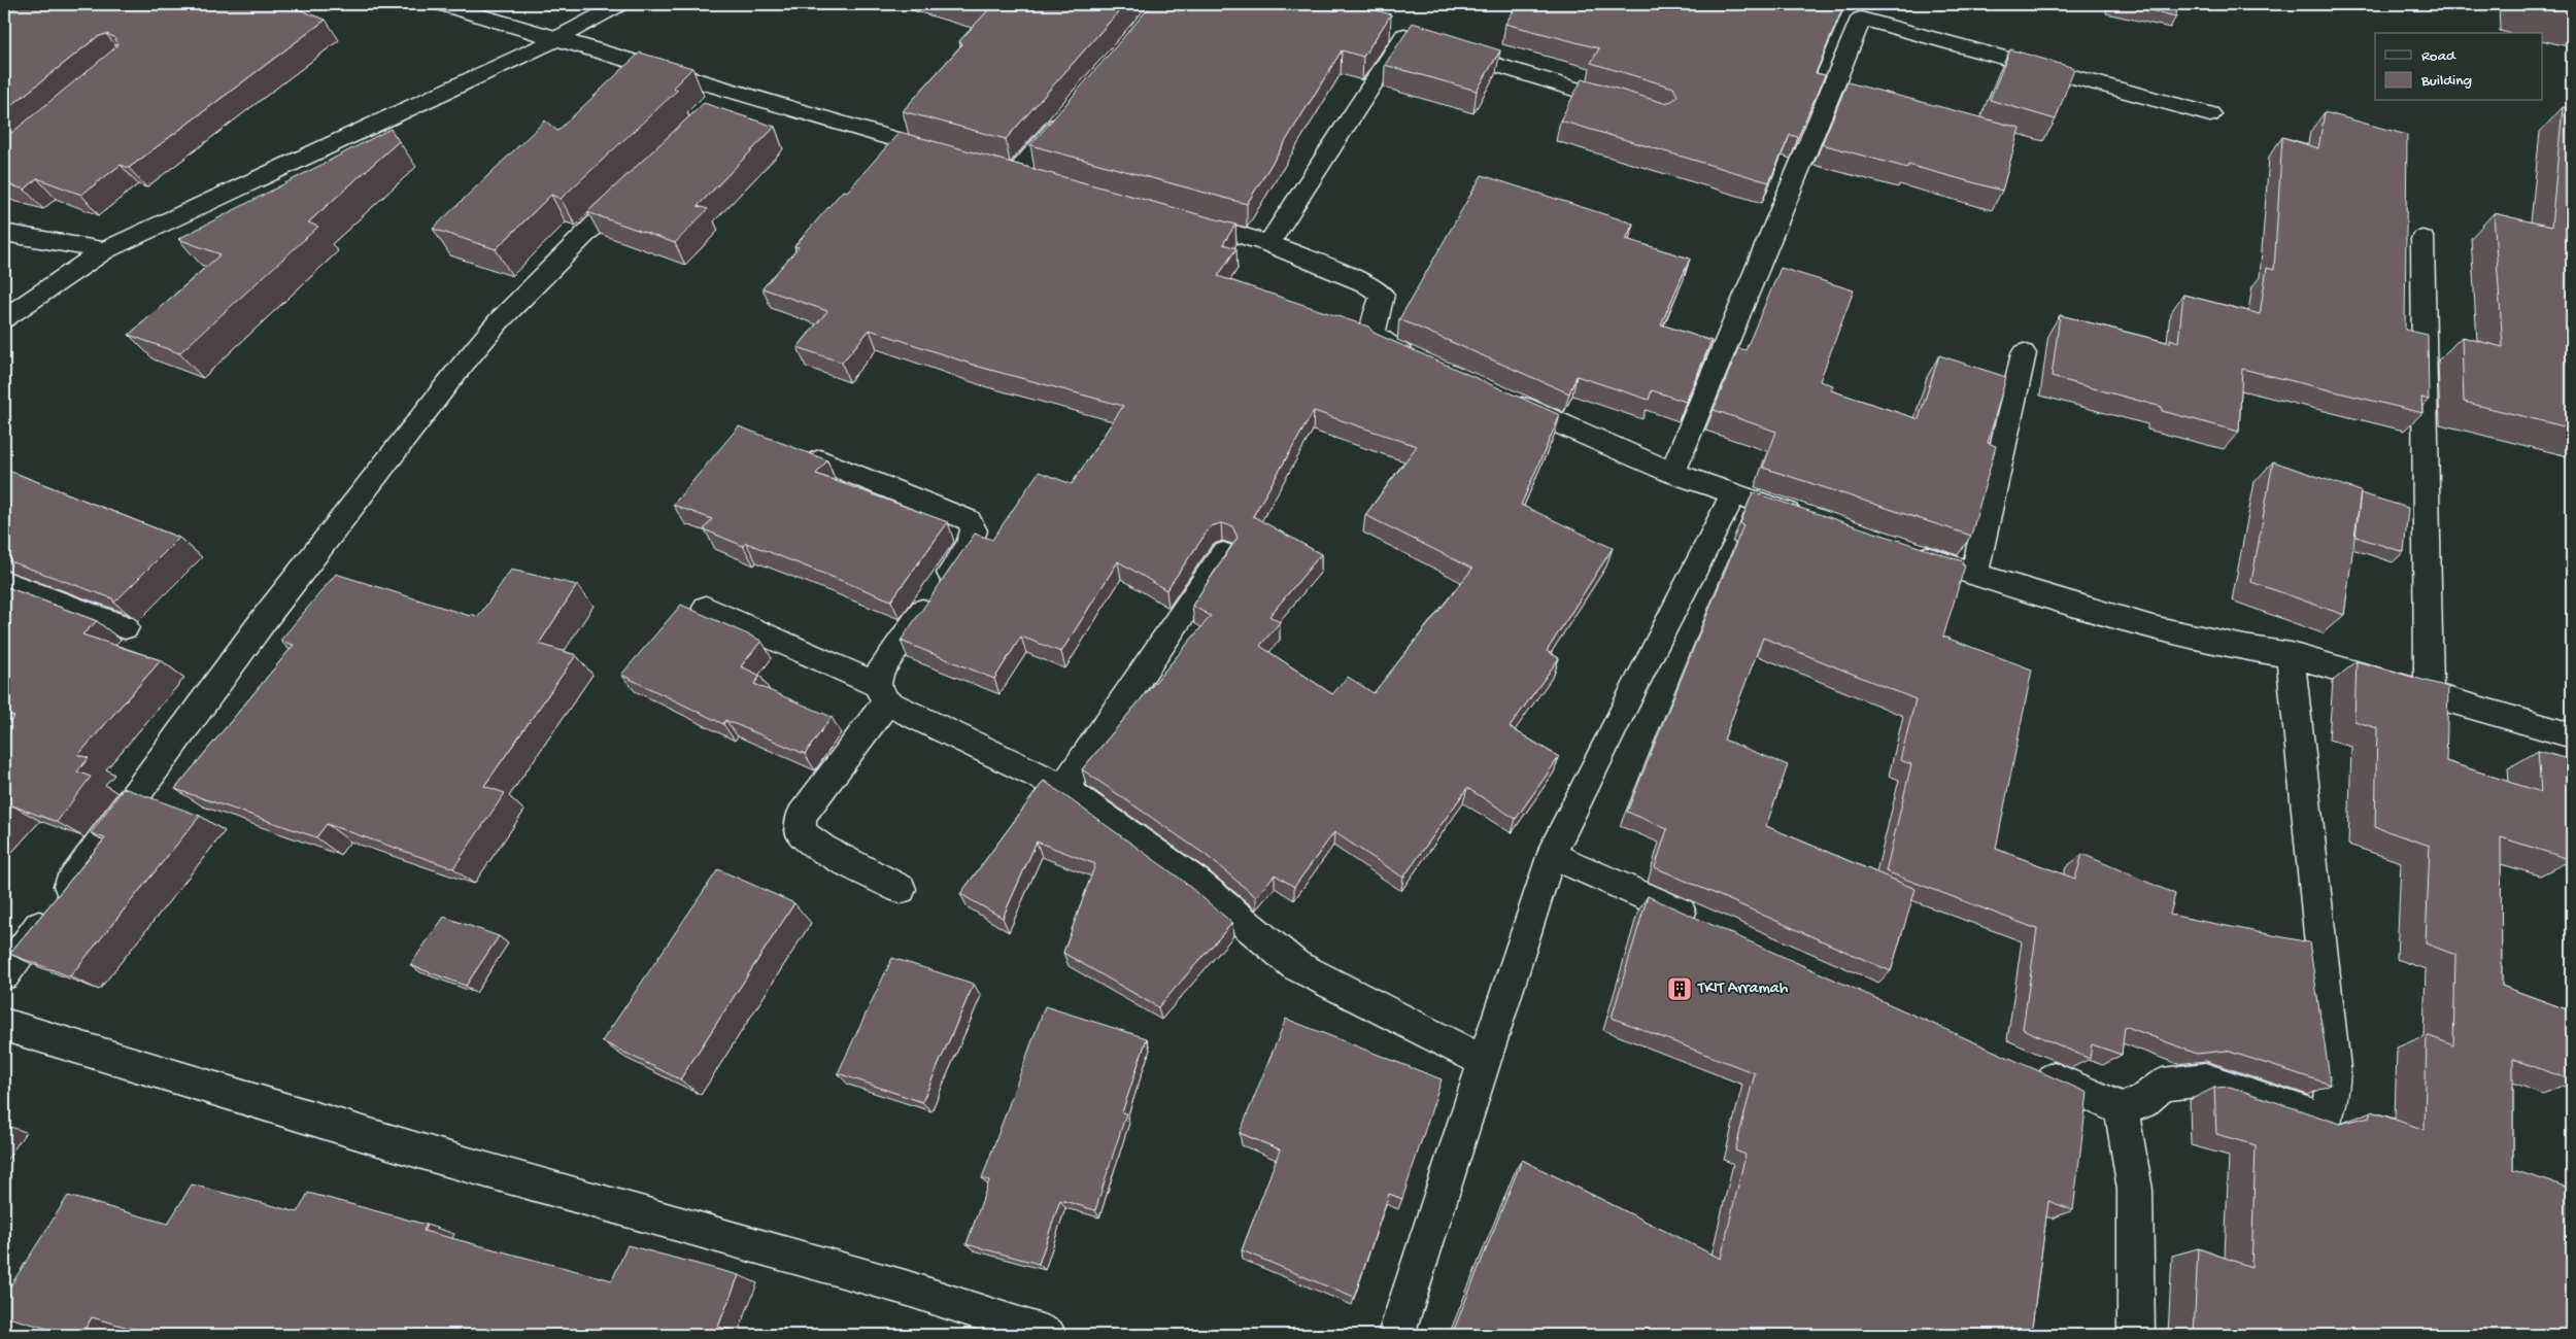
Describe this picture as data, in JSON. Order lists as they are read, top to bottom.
{
  "places": {
    "building": ["TKIT Arramah"]
  },
  "legend": ["Road", "Building"]
}
